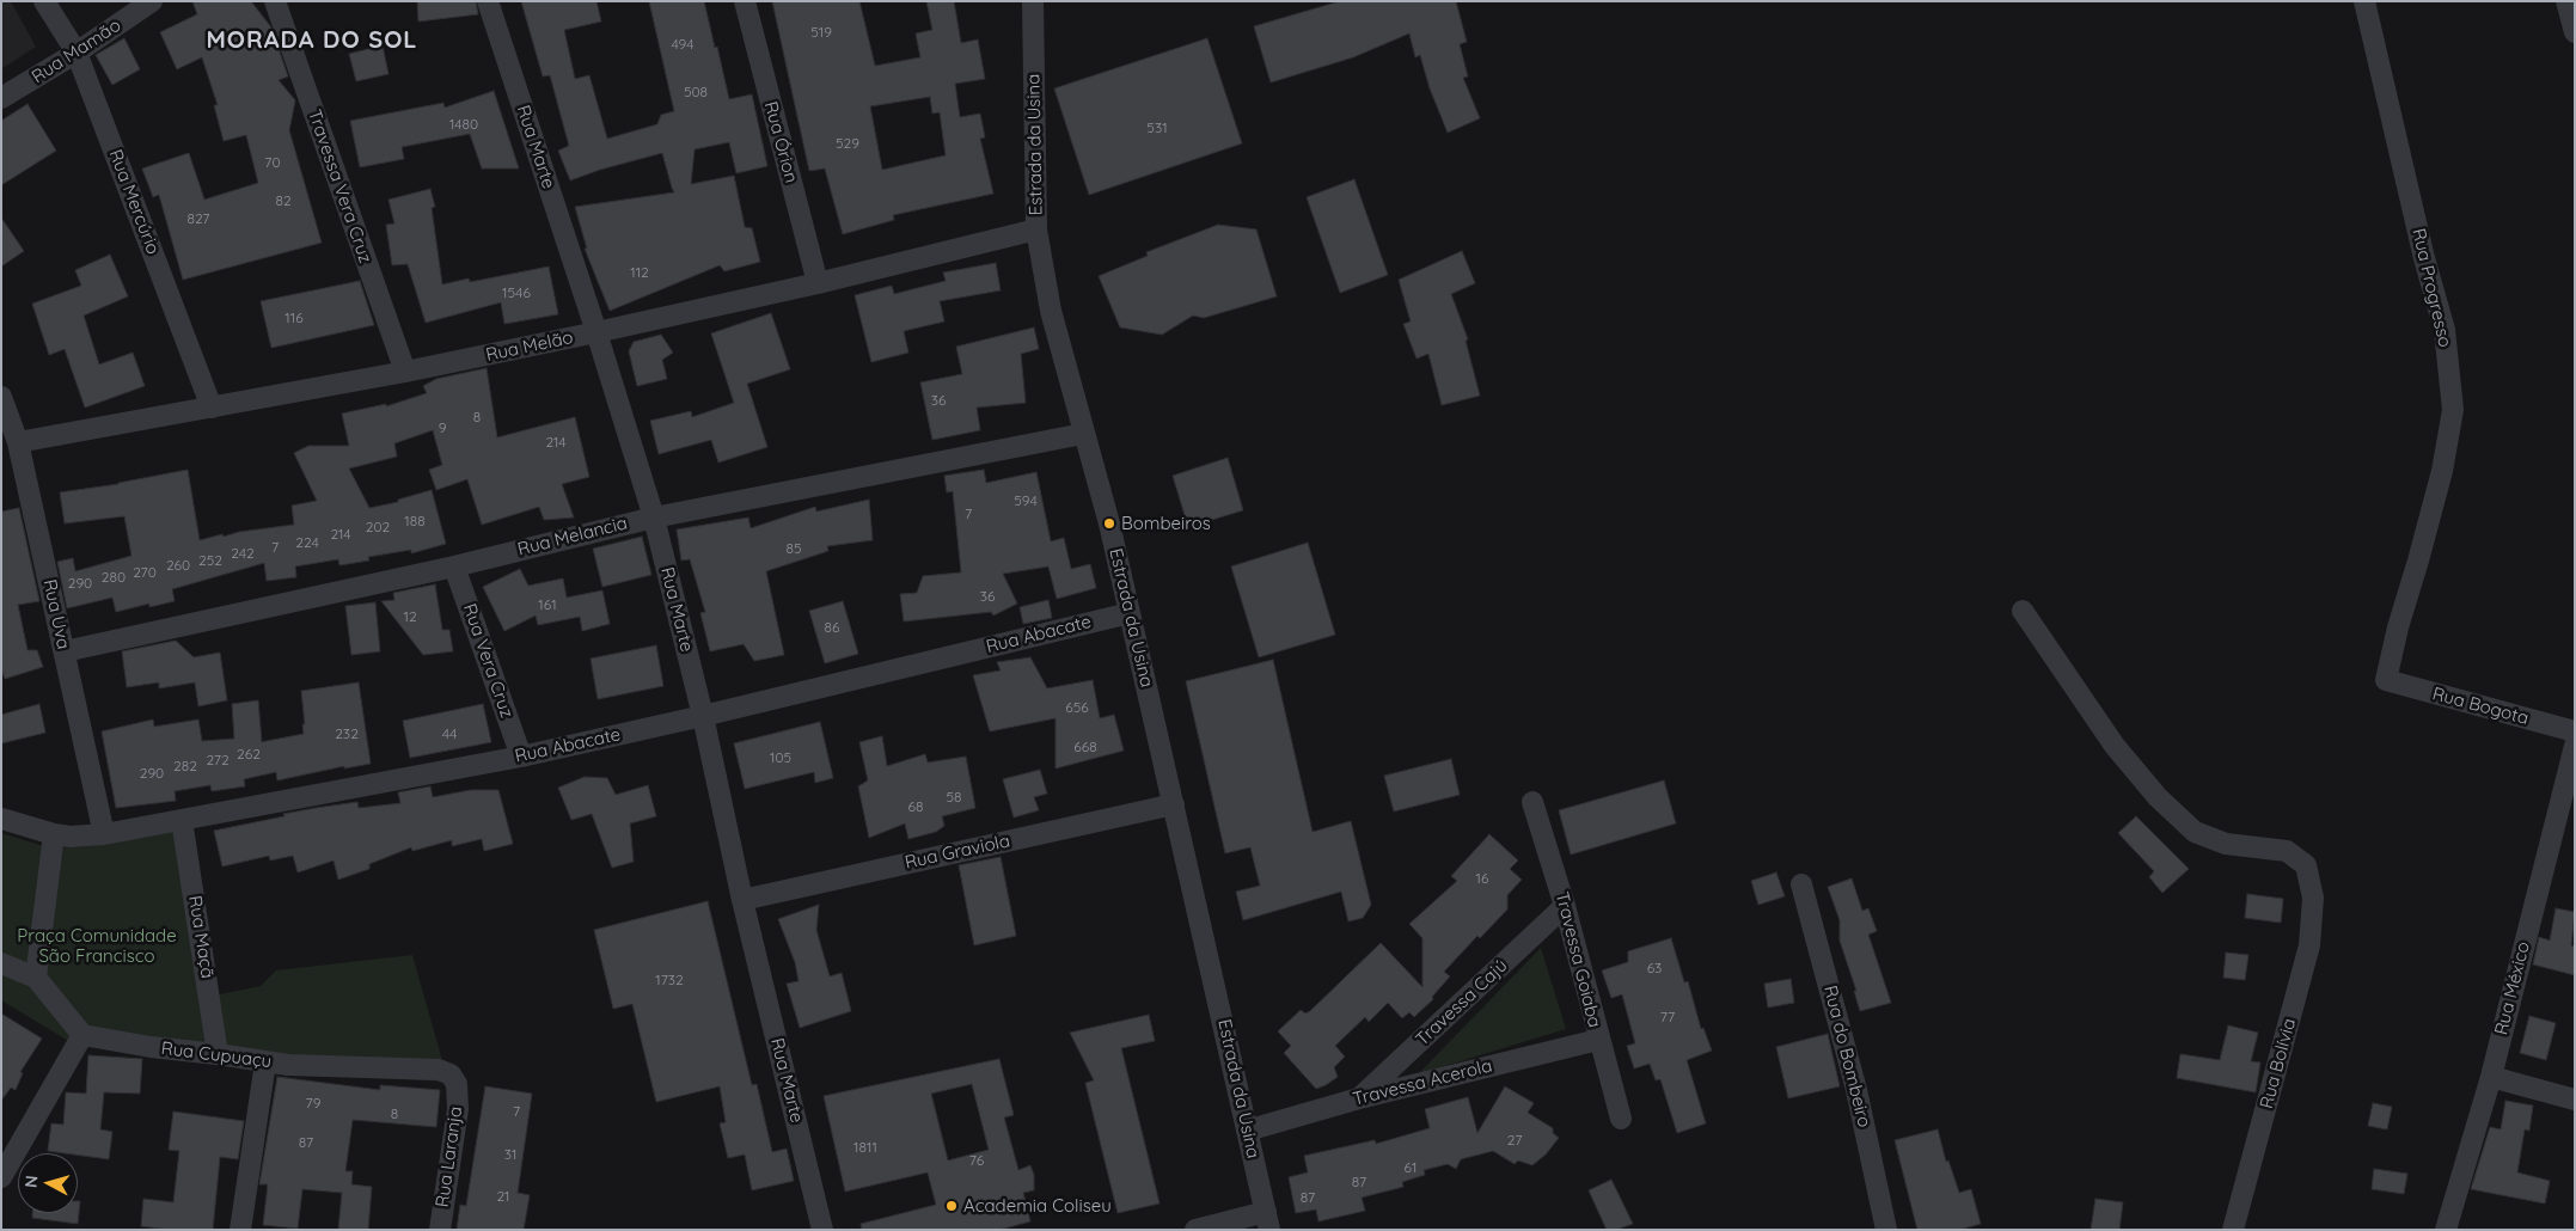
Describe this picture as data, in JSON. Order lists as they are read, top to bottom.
{
  "streets": {
    "street": [
      "Rua Mamão",
      "Rua Órion",
      "Estrada da Usina",
      "Rua Marte",
      "Travessa Vera Cruz",
      "Rua Mercúrio",
      "Rua Progresso",
      "Rua Melão",
      "Rua Melancia",
      "Rua Uva",
      "Rua Abacate",
      "Rua Vera Cruz",
      "Rua Bogota",
      "Rua Graviola",
      "Rua Maçã",
      "Travessa Goiaba",
      "Rua México",
      "Travessa Cajú",
      "Rua Cupuaçu",
      "Rua do Bombeiro",
      "Rua Bolívia",
      "Travessa Acerola",
      "Rua Laranja"
    ]
  },
  "crossings": [
    ["Rua Mamão", "Rua Mercúrio"],
    ["Rua Órion", "Rua Melão"],
    ["Estrada da Usina", "Rua Melão"],
    ["Estrada da Usina", "Rua Melancia"],
    ["Estrada da Usina", "Rua Abacate"],
    ["Estrada da Usina", "Rua Graviola"],
    ["Estrada da Usina", "Travessa Acerola"],
    ["Rua Marte", "Rua Melão"],
    ["Rua Marte", "Rua Melancia"],
    ["Rua Marte", "Rua Abacate"],
    ["Rua Marte", "Rua Graviola"],
    ["Travessa Vera Cruz", "Rua Melão"],
    ["Rua Mercúrio", "Rua Melão"],
    ["Rua Progresso", "Rua Bogota"],
    ["Rua Melão", "Rua Uva"],
    ["Rua Melancia", "Rua Uva"],
    ["Rua Melancia", "Rua Vera Cruz"],
    ["Rua Uva", "Rua Abacate"],
    ["Rua Abacate", "Rua Vera Cruz"],
    ["Rua Abacate", "Rua Maçã"],
    ["Rua Maçã", "Rua Cupuaçu"],
    ["Travessa Goiaba", "Travessa Cajú"],
    ["Travessa Goiaba", "Travessa Acerola"],
    ["Travessa Cajú", "Travessa Acerola"],
    ["Rua Cupuaçu", "Rua Laranja"]
  ],
  "districts": ["MORADA DO SOL"],
  "parks": ["Praça Comunidade São Francisco"],
  "places": ["Bombeiros", "Academia Coliseu"],
  "house_numbers": [
    "519",
    "494",
    "508",
    "1480",
    "531",
    "529",
    "70",
    "82",
    "827",
    "112",
    "1546",
    "116",
    "36",
    "8",
    "9",
    "214",
    "594",
    "7",
    "188",
    "202",
    "214",
    "224",
    "7",
    "85",
    "242",
    "252",
    "260",
    "270",
    "280",
    "290",
    "36",
    "161",
    "12",
    "86",
    "656",
    "232",
    "44",
    "668",
    "262",
    "105",
    "272",
    "282",
    "290",
    "58",
    "68",
    "16",
    "63",
    "1732",
    "77",
    "79",
    "7",
    "8",
    "27",
    "87",
    "1811",
    "31",
    "76",
    "61",
    "87",
    "21",
    "87"
  ],
  "north": "left"
}
